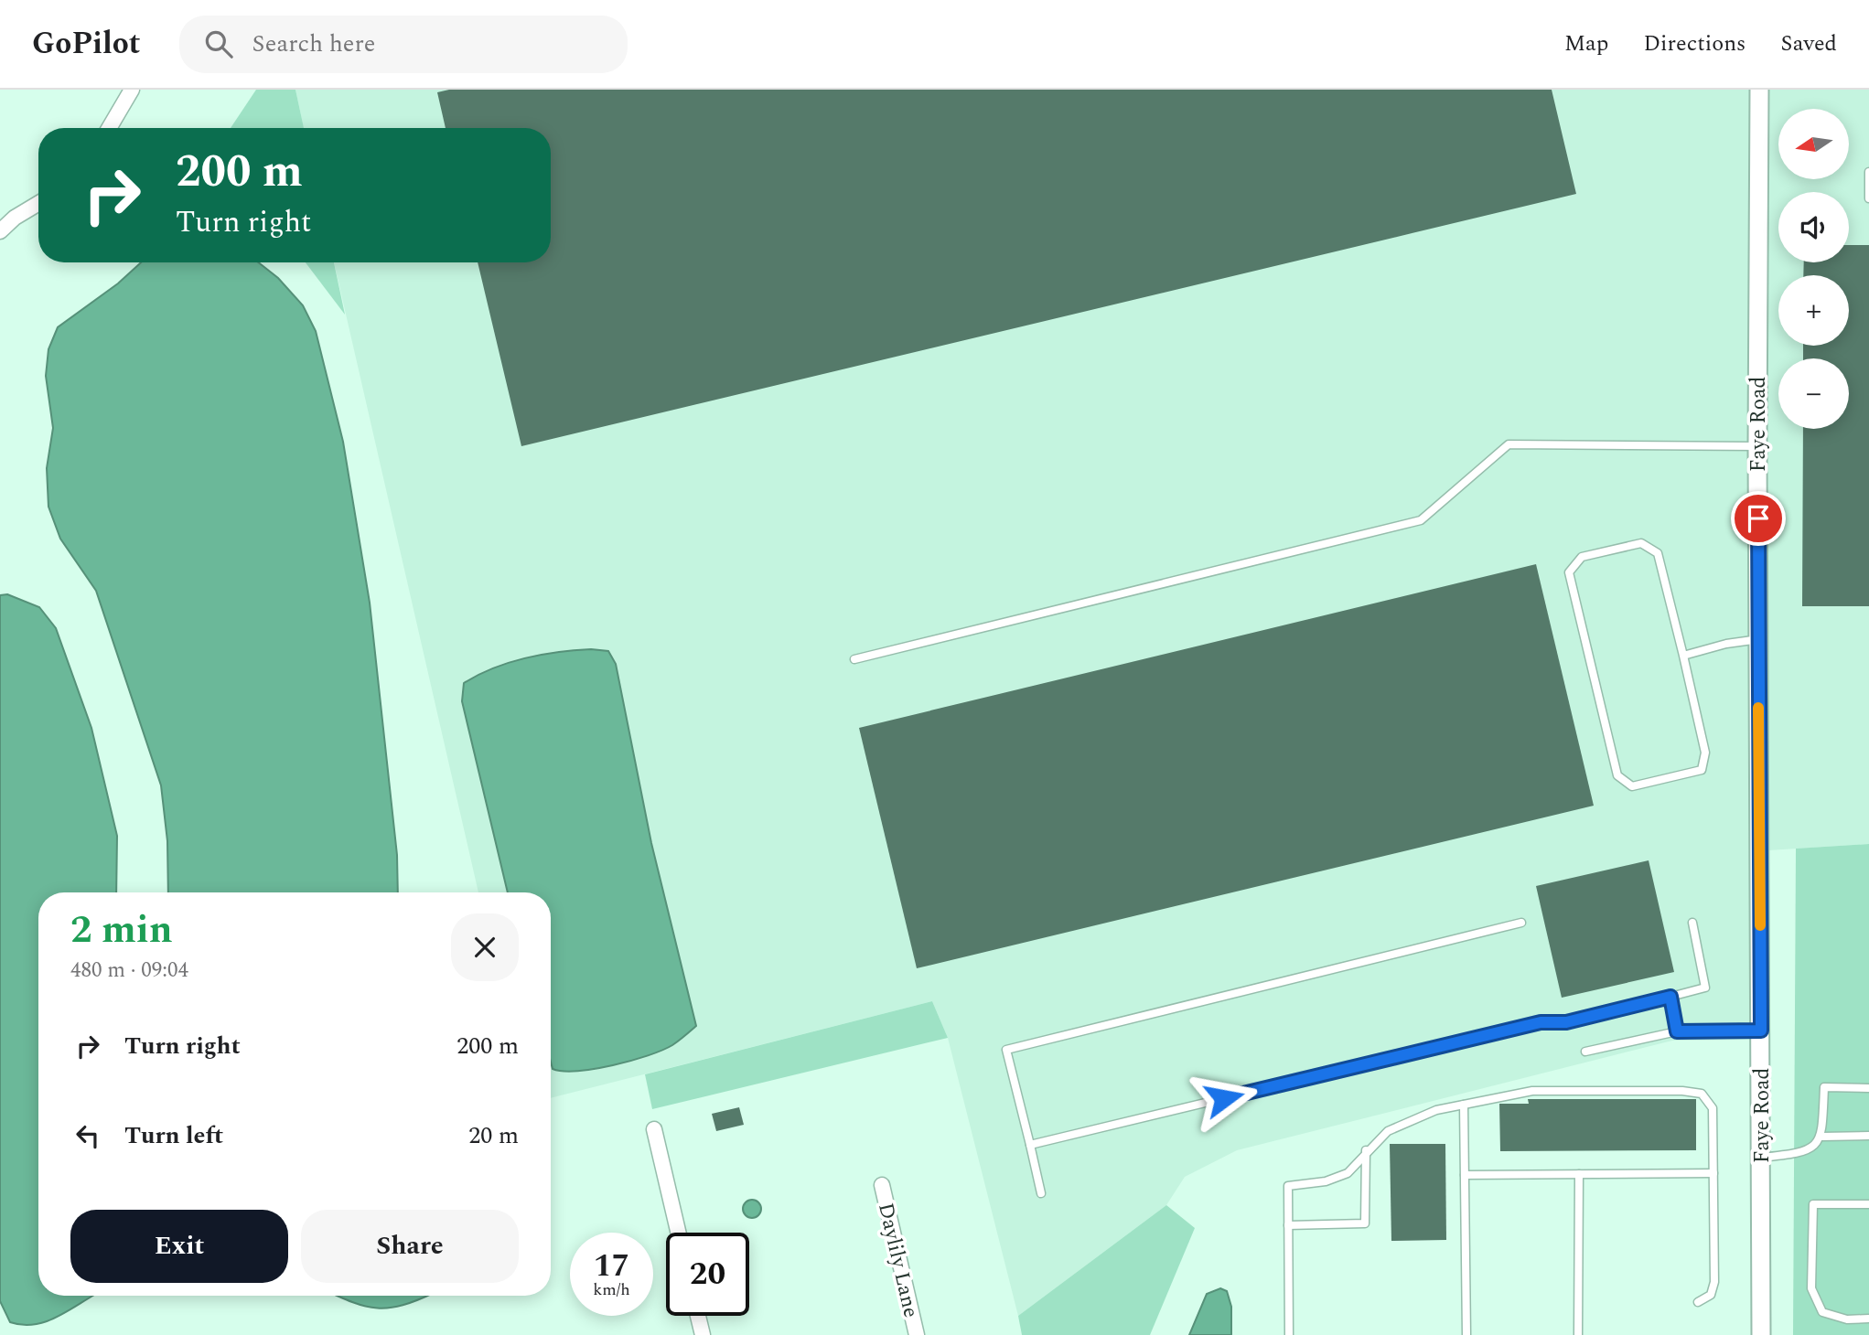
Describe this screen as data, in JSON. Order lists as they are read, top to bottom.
{
  "streets": {
    "street": ["Faye Road", "Daylily Lane"]
  },
  "north": "left",
  "page": {
    "header": "GoPilot",
    "search": "Search here",
    "nav": ["Map", "Directions", "Saved"],
    "map_buttons": ["+", "−"],
    "turn": ["200 m", "Turn right"],
    "heading": ["2 min", "480 m · 09:04"],
    "list": [
      {
        "name": "Turn right",
        "value": "200 m"
      },
      {
        "name": "Turn left",
        "value": "20 m"
      }
    ],
    "buttons": ["Exit", "Share"],
    "speed": "17 km/h",
    "limit": "20"
  }
}
